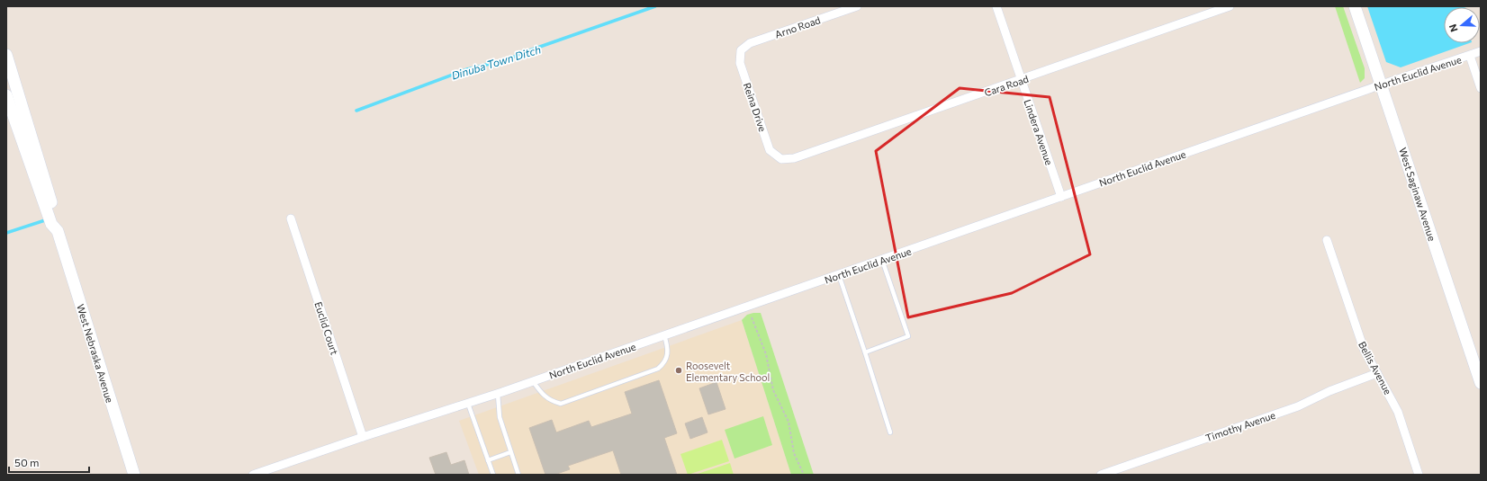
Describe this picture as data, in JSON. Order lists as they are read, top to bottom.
{
  "streets": {
    "street": [
      "Arno Road",
      "North Euclid Avenue",
      "Cara Road",
      "Reina Drive",
      "Lindera Avenue",
      "West Saginaw Avenue",
      "Euclid Court",
      "West Nebraska Avenue",
      "Bellis Avenue",
      "Timothy Avenue"
    ]
  },
  "crossings": [
    ["Arno Road", "Reina Drive"],
    ["North Euclid Avenue", "Lindera Avenue"],
    ["North Euclid Avenue", "West Saginaw Avenue"],
    ["North Euclid Avenue", "Euclid Court"],
    ["Cara Road", "Reina Drive"],
    ["Cara Road", "Lindera Avenue"],
    ["Bellis Avenue", "Timothy Avenue"]
  ],
  "water": ["Dinuba Town Ditch"],
  "places": ["Roosevelt Elementary School"],
  "scale_bar": "50 m",
  "north": "left"
}
